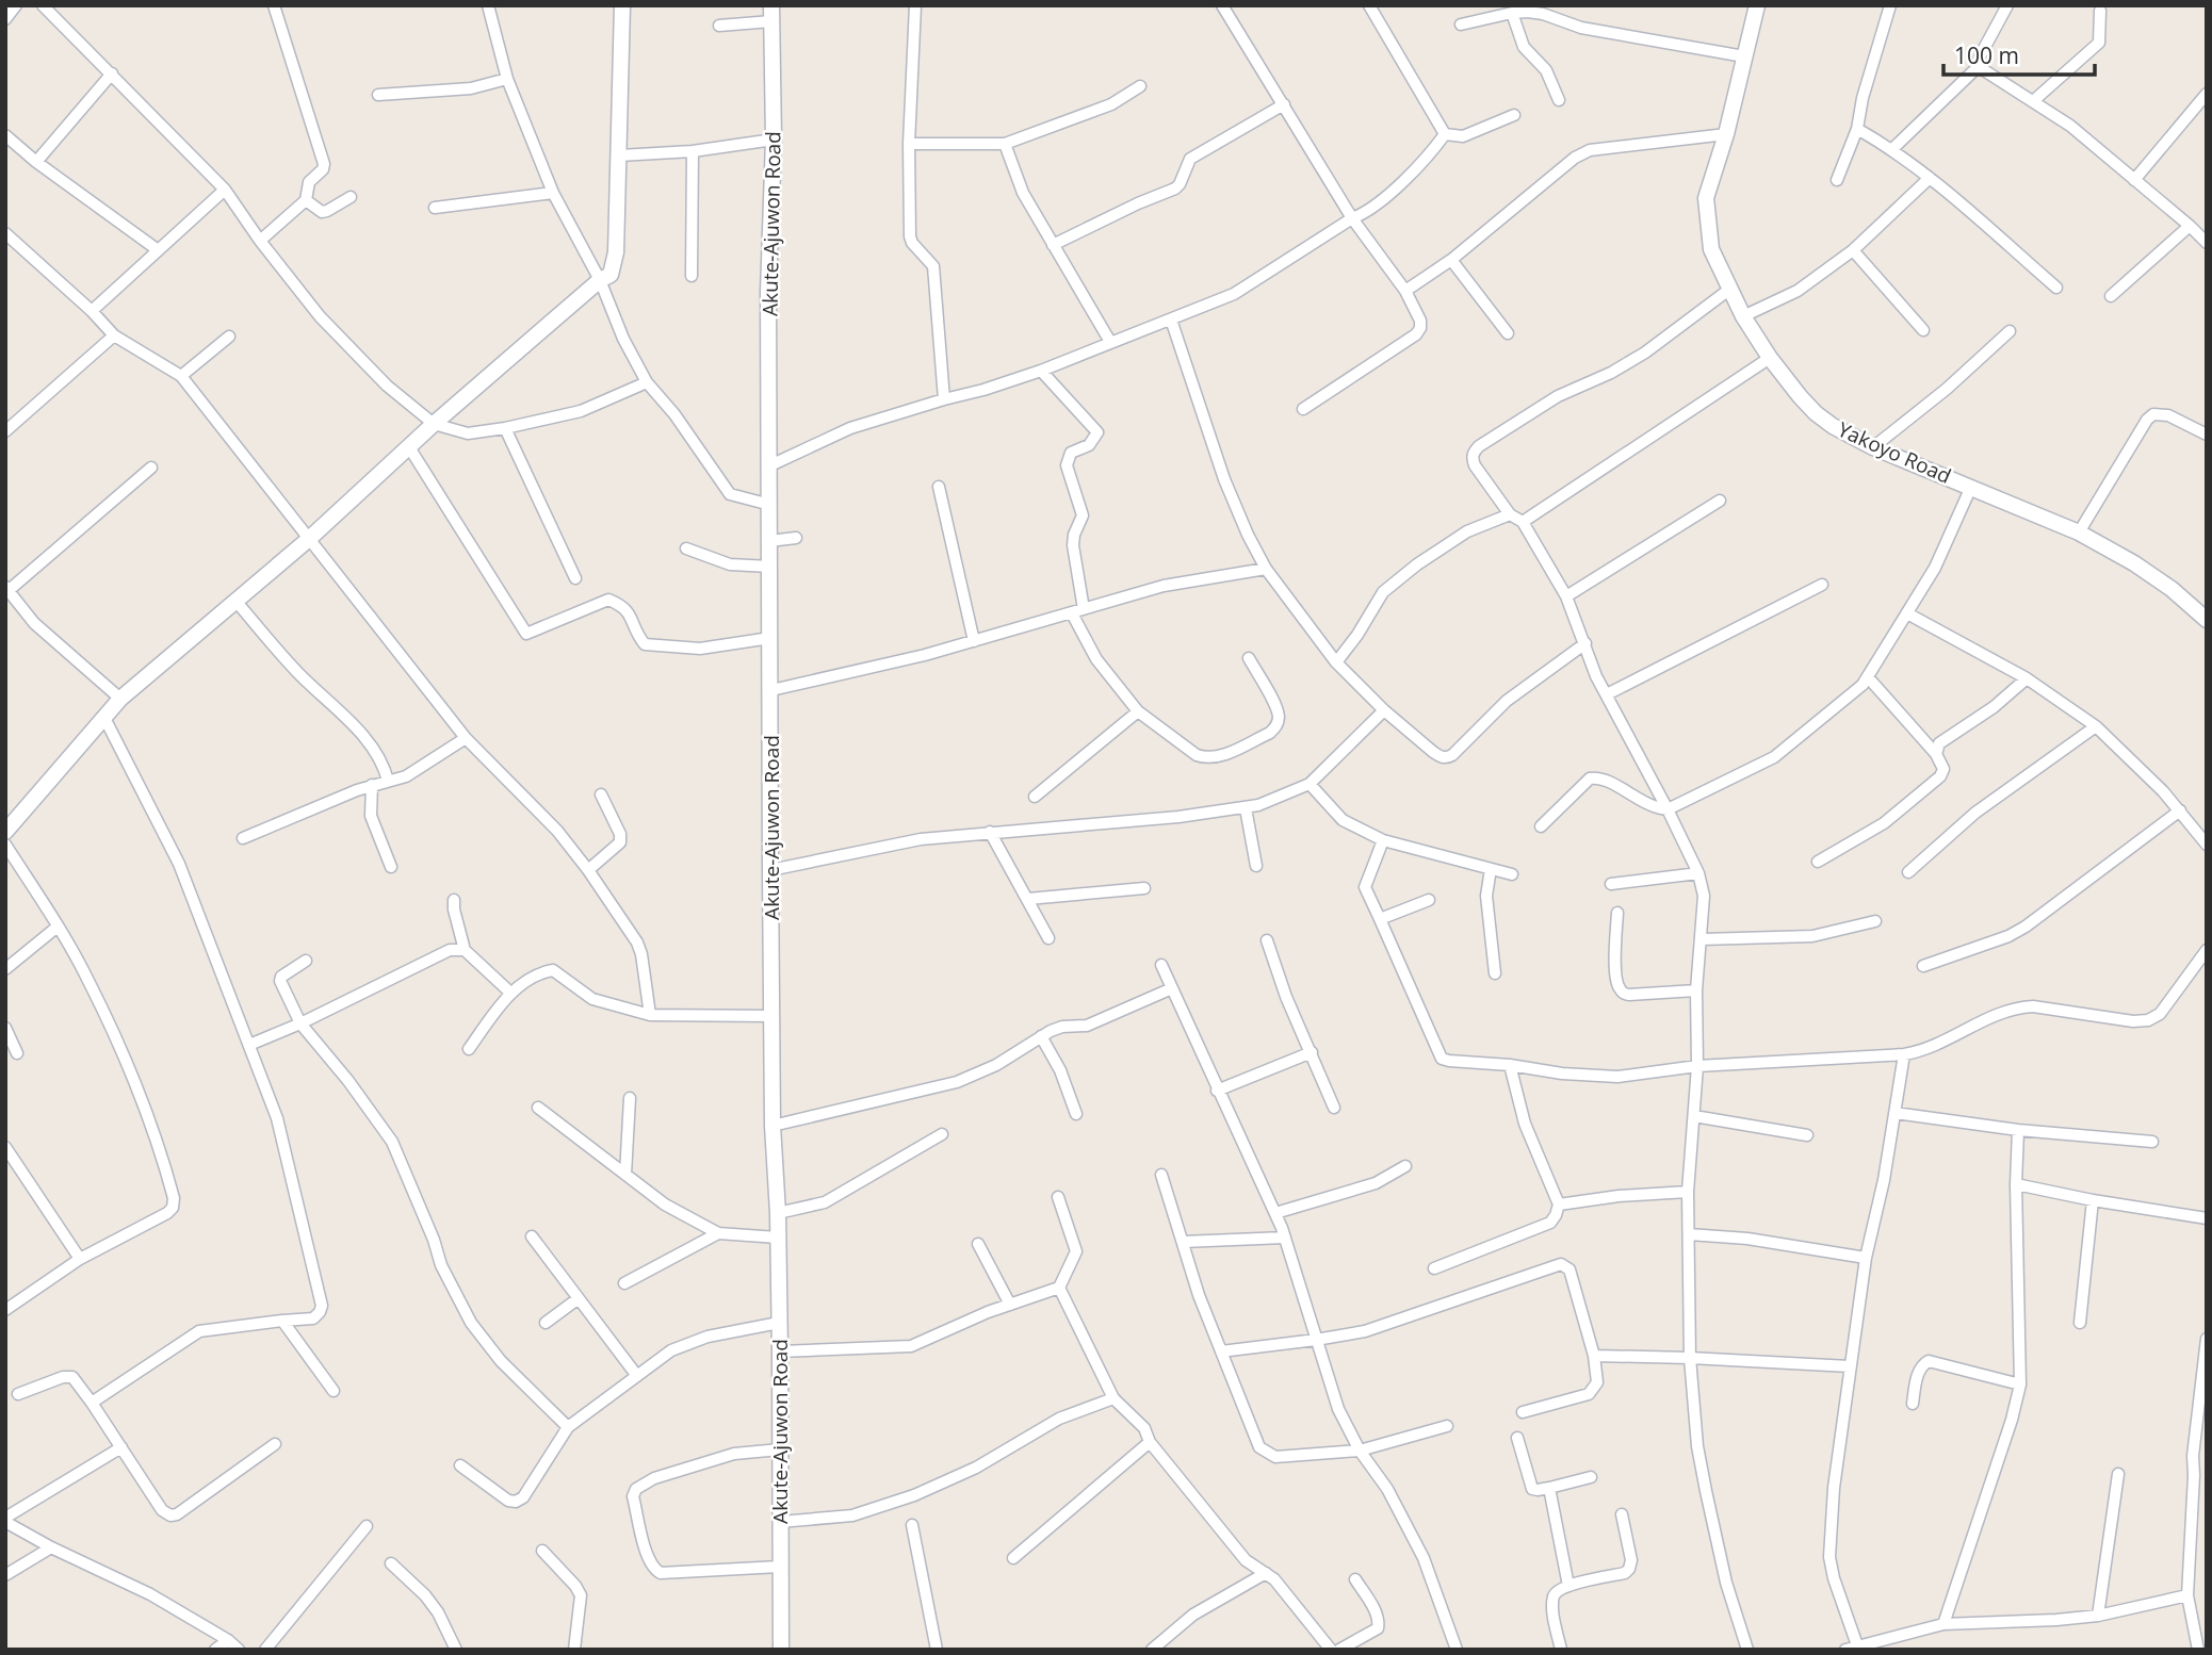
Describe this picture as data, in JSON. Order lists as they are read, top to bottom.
{
  "streets": {
    "main road": ["Akute-Ajuwon Road", "Yakoyo Road"]
  },
  "scale_bar": "100 m"
}
